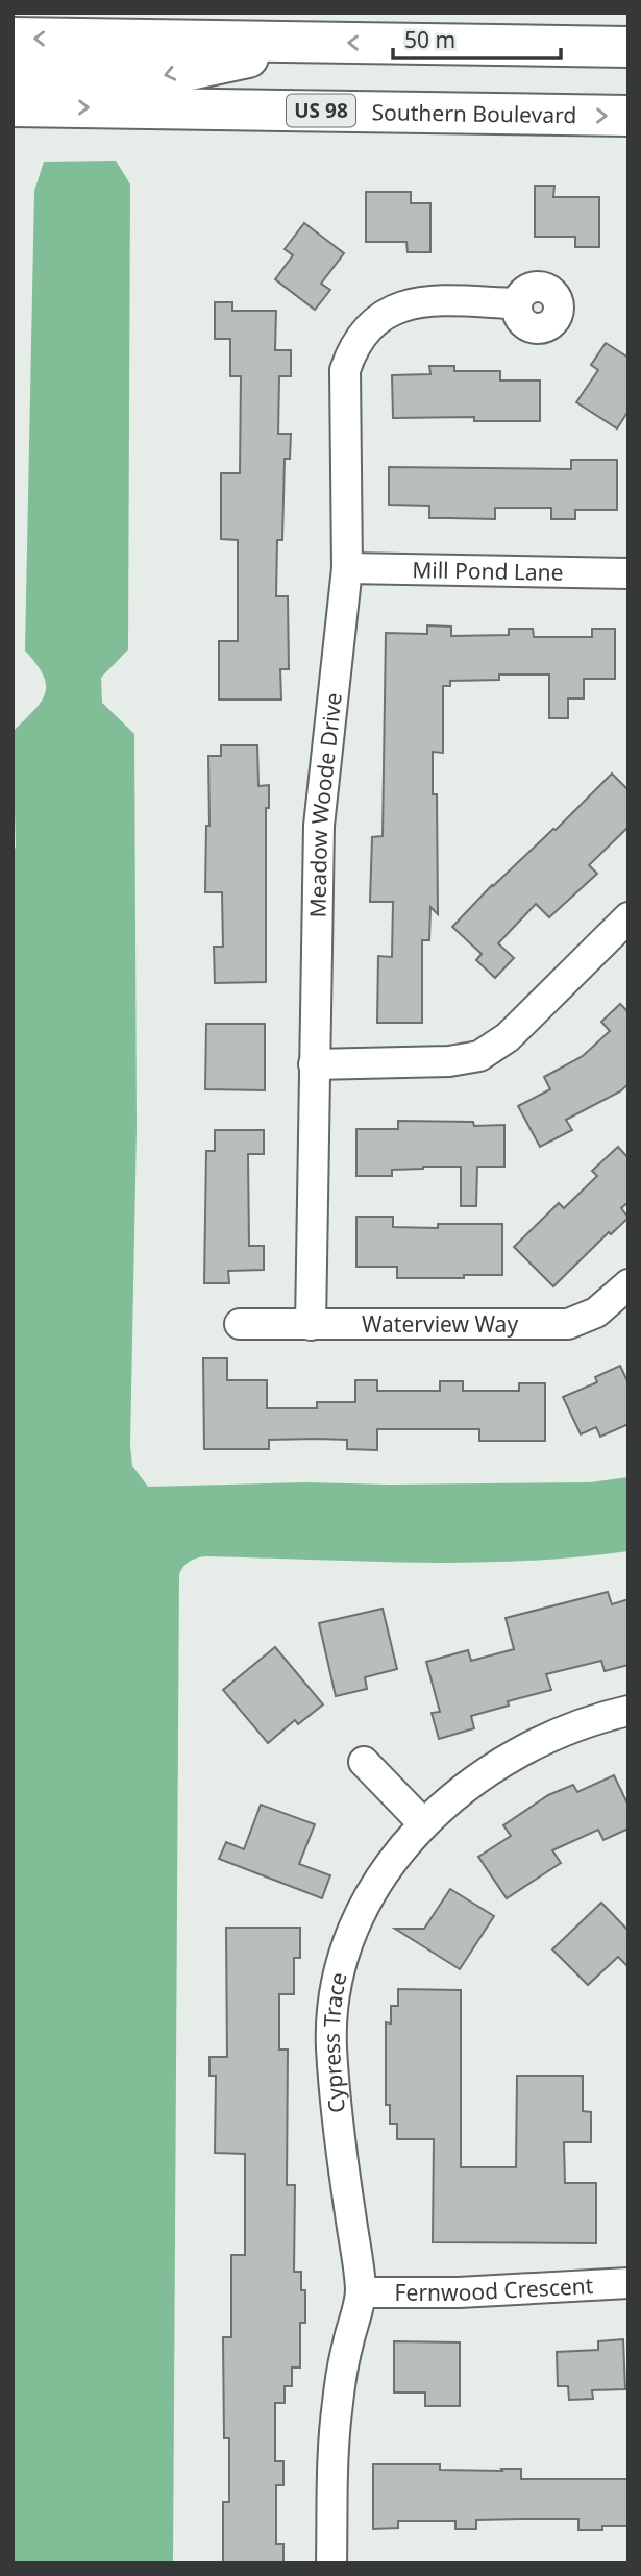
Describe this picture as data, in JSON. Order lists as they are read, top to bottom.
{
  "streets": {
    "highway": ["US 98", "Southern Boulevard"],
    "street": [
      "Mill Pond Lane",
      "Meadow Woode Drive",
      "Waterview Way",
      "Cypress Trace",
      "Fernwood Crescent"
    ]
  },
  "crossings": [
    ["Mill Pond Lane", "Meadow Woode Drive"],
    ["Meadow Woode Drive", "Waterview Way"],
    ["Cypress Trace", "Fernwood Crescent"]
  ],
  "scale_bar": "50 m"
}
